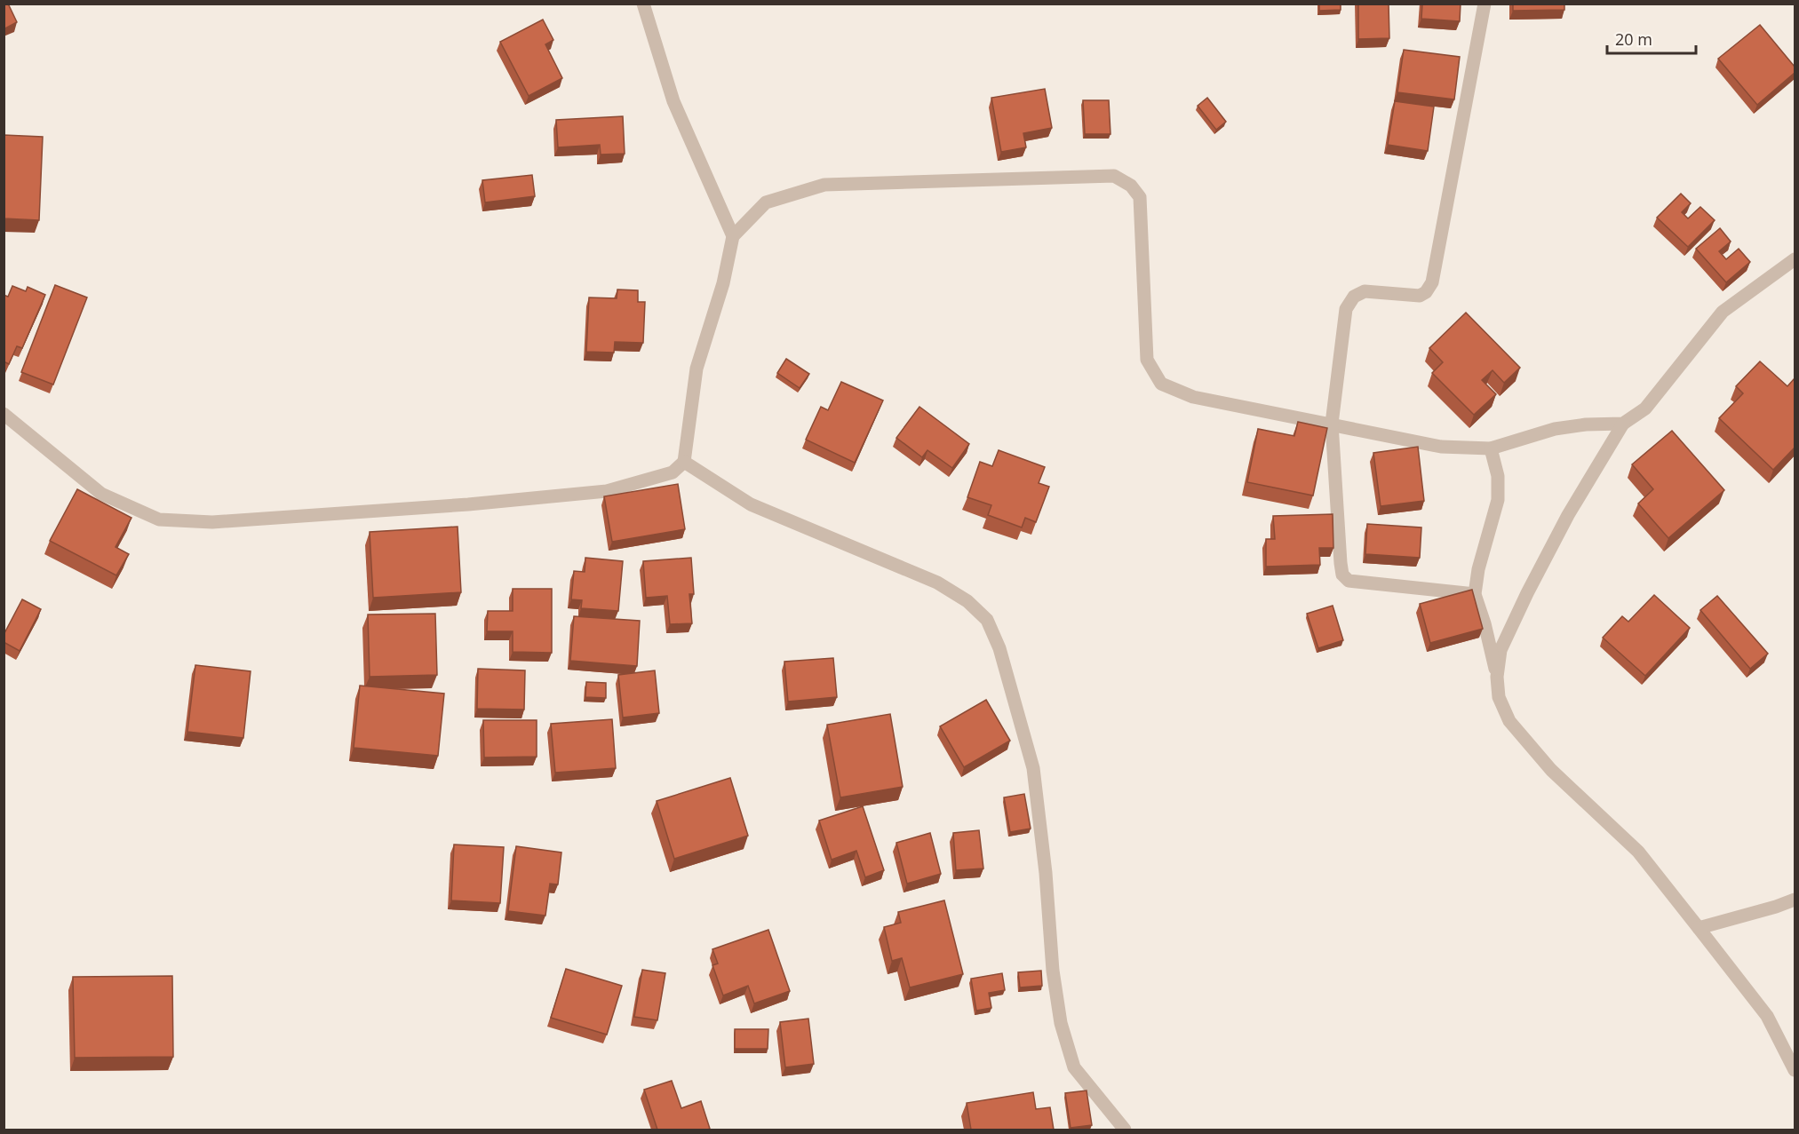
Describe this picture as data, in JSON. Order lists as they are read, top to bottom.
{
  "scale_bar": "20 m"
}
